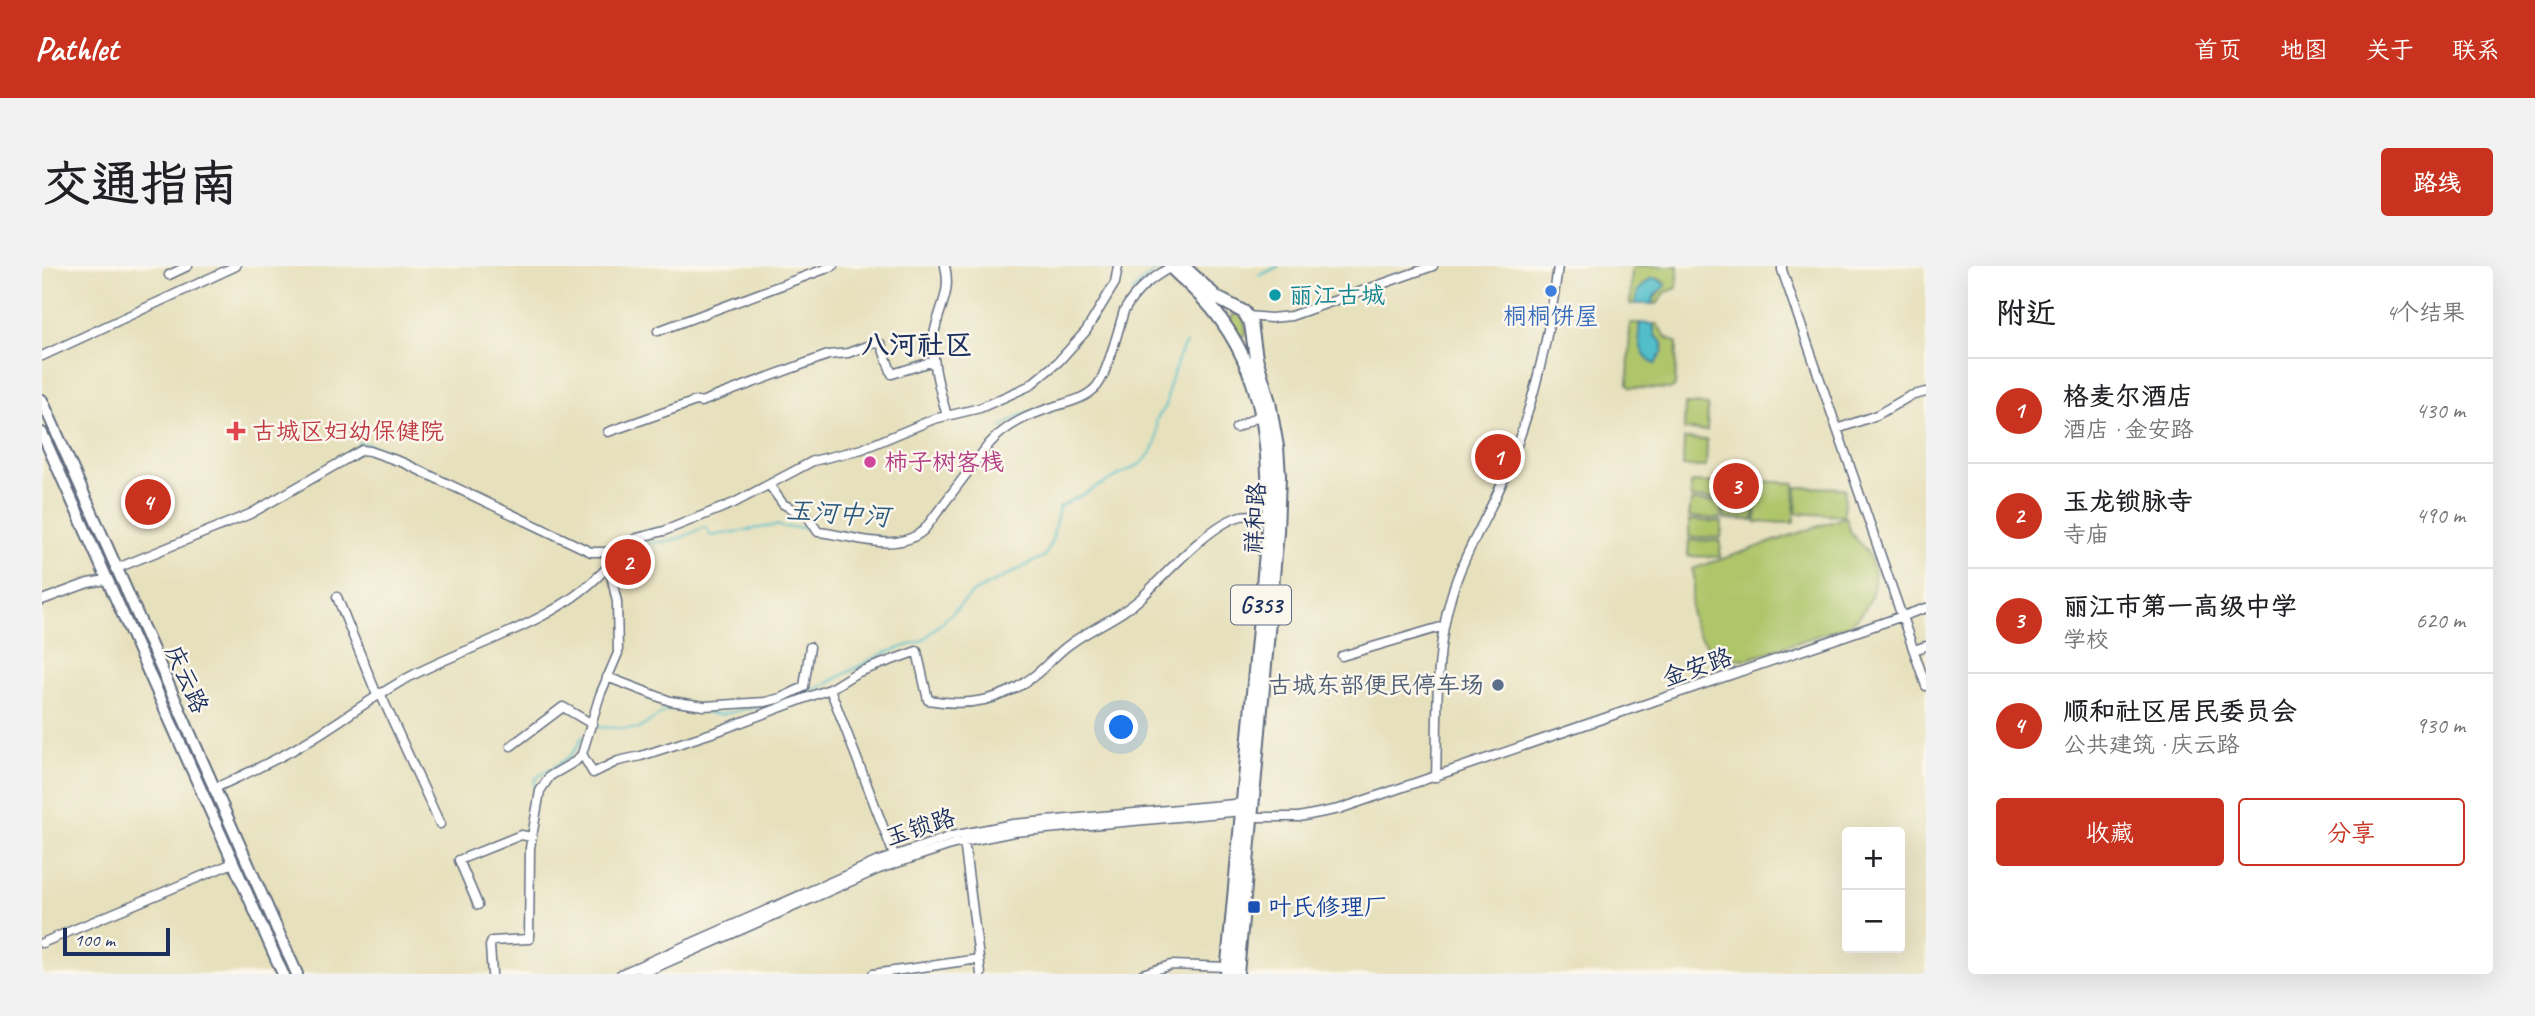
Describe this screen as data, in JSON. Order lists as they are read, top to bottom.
{
  "streets": {
    "highway": ["祥和路", "G353"],
    "main road": ["庆云路"],
    "street": ["金安路", "玉锁路"]
  },
  "crossings": [
    ["祥和路", "金安路"],
    ["祥和路", "玉锁路"],
    ["金安路", "玉锁路"]
  ],
  "districts": ["八河社区"],
  "water": ["玉河中河"],
  "places": {
    "other": [
      "桐桐饼屋",
      "丽江古城",
      "柿子树客栈",
      "古城东部便民停车场"
    ],
    "health": ["古城区妇幼保健院"],
    "transit": ["叶氏修理厂"]
  },
  "scale_bar": "100 m",
  "page": {
    "header": "Pathlet",
    "nav": [
      "首页",
      "地图",
      "关于",
      "联系"
    ],
    "buttons": [
      "路线",
      ["收藏", "分享"]
    ],
    "title": "交通指南",
    "heading": ["附近", "4个结果"],
    "list": [
      {
        "mark": "1",
        "name": "格麦尔酒店",
        "note": "酒店 · 金安路",
        "value": "430 m"
      },
      {
        "mark": "2",
        "name": "玉龙锁脉寺",
        "note": "寺庙",
        "value": "490 m"
      },
      {
        "mark": "3",
        "name": "丽江市第一高级中学",
        "note": "学校",
        "value": "620 m"
      },
      {
        "mark": "4",
        "name": "顺和社区居民委员会",
        "note": "公共建筑 · 庆云路",
        "value": "930 m"
      }
    ],
    "pins": [
      "1",
      "3",
      "4",
      "2"
    ],
    "map_buttons": ["+", "−"],
    "scale": "100 m"
  }
}
